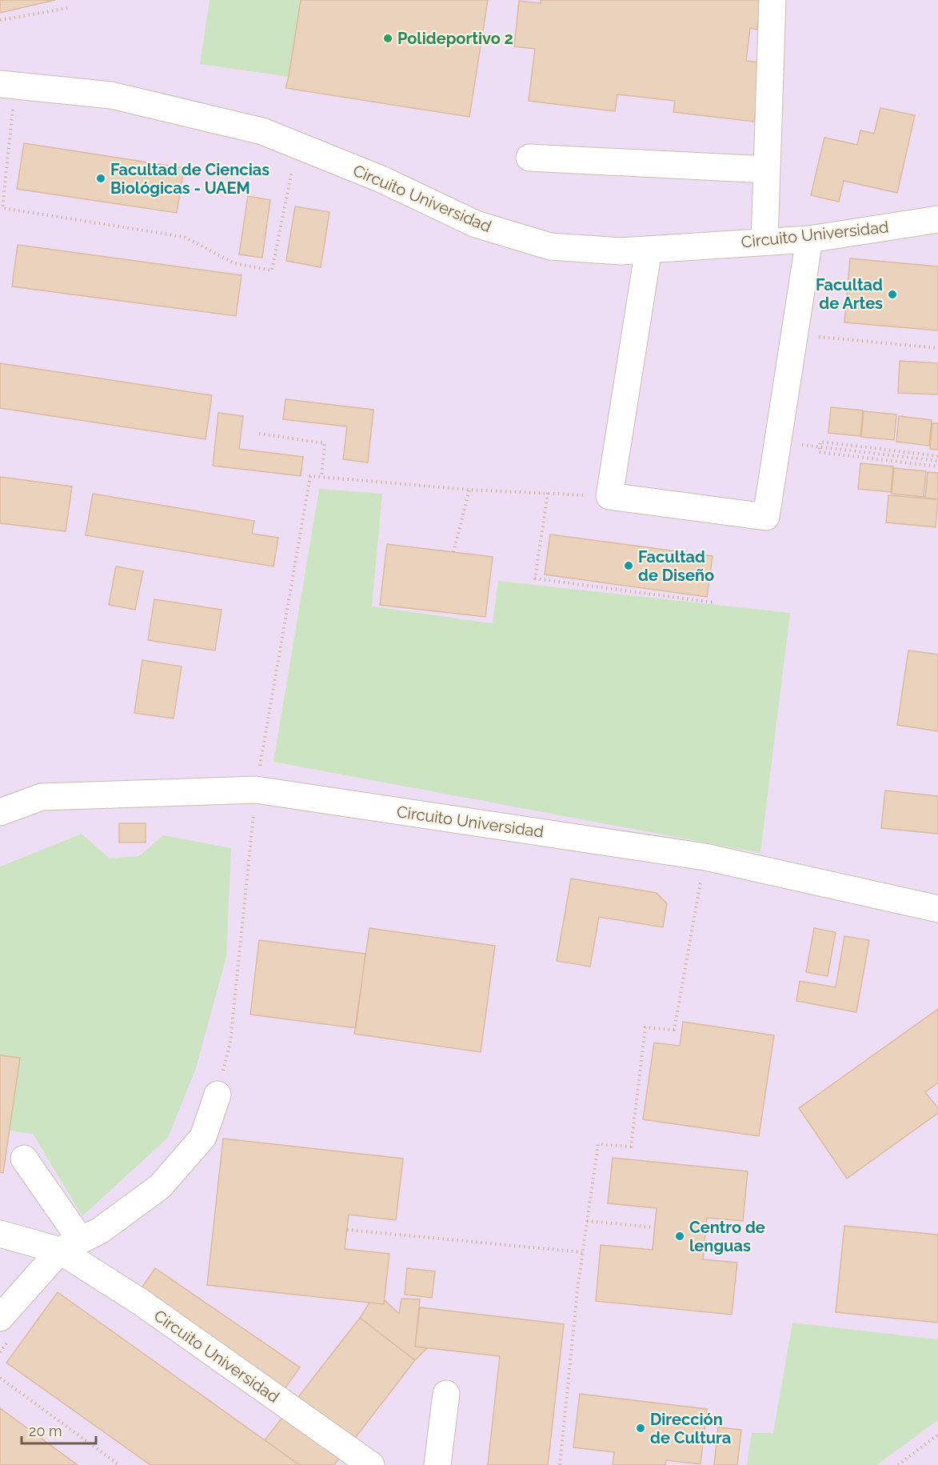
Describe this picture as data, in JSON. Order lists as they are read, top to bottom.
{
  "streets": {
    "street": ["Circuito Universidad"]
  },
  "places": [
    "Polideportivo 2",
    "Facultad de Ciencias Biológicas - UAEM",
    "Facultad de Artes",
    "Facultad de Diseño",
    "Centro de lenguas",
    "Dirección de Cultura"
  ],
  "scale_bar": "20 m"
}
